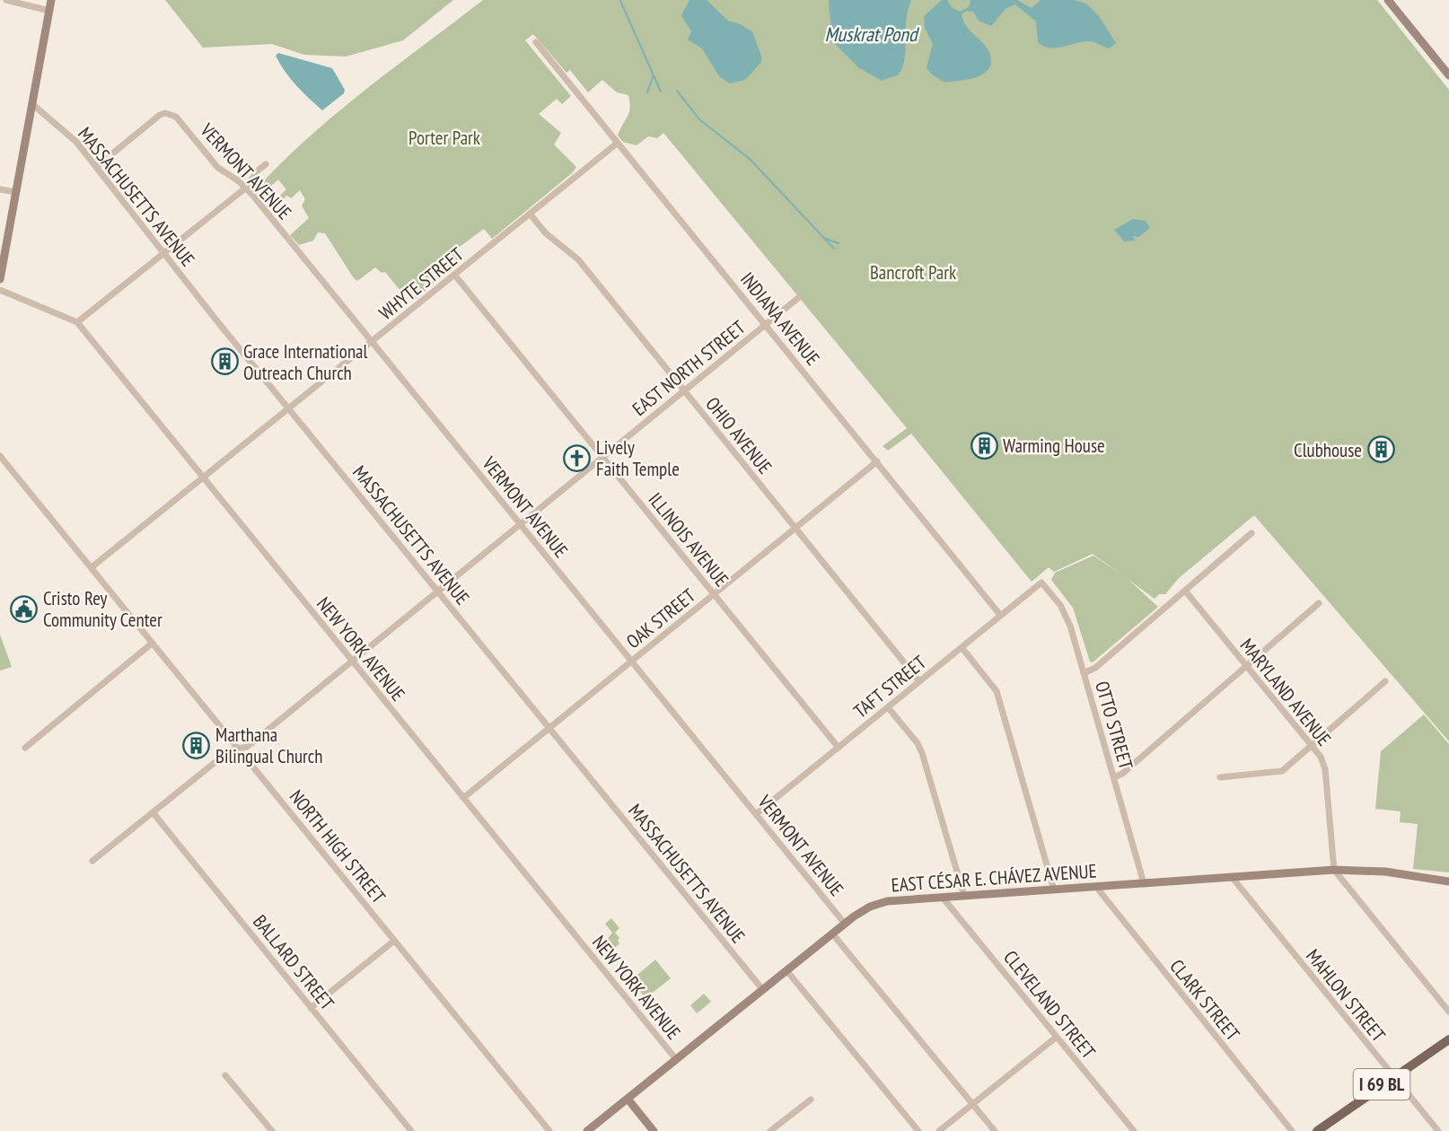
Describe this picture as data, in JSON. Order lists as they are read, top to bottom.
{
  "streets": {
    "main road": ["I 69 BL"],
    "street": [
      "VERMONT AVENUE",
      "MASSACHUSETTS AVENUE",
      "WHYTE STREET",
      "INDIANA AVENUE",
      "EAST NORTH STREET",
      "OHIO AVENUE",
      "ILLINOIS AVENUE",
      "OAK STREET",
      "NEW YORK AVENUE",
      "TAFT STREET",
      "MARYLAND AVENUE",
      "OTTO STREET",
      "NORTH HIGH STREET",
      "EAST CÉSAR E. CHÁVEZ AVENUE",
      "BALLARD STREET",
      "MAHLON STREET",
      "CLARK STREET",
      "CLEVELAND STREET"
    ]
  },
  "crossings": [
    ["VERMONT AVENUE", "MASSACHUSETTS AVENUE"],
    ["VERMONT AVENUE", "WHYTE STREET"],
    ["VERMONT AVENUE", "EAST NORTH STREET"],
    ["VERMONT AVENUE", "OAK STREET"],
    ["VERMONT AVENUE", "TAFT STREET"],
    ["VERMONT AVENUE", "EAST CÉSAR E. CHÁVEZ AVENUE"],
    ["MASSACHUSETTS AVENUE", "WHYTE STREET"],
    ["MASSACHUSETTS AVENUE", "EAST NORTH STREET"],
    ["MASSACHUSETTS AVENUE", "OAK STREET"],
    ["MASSACHUSETTS AVENUE", "EAST CÉSAR E. CHÁVEZ AVENUE"],
    ["WHYTE STREET", "INDIANA AVENUE"],
    ["WHYTE STREET", "OHIO AVENUE"],
    ["WHYTE STREET", "ILLINOIS AVENUE"],
    ["WHYTE STREET", "NEW YORK AVENUE"],
    ["WHYTE STREET", "NORTH HIGH STREET"],
    ["INDIANA AVENUE", "EAST NORTH STREET"],
    ["INDIANA AVENUE", "OAK STREET"],
    ["INDIANA AVENUE", "TAFT STREET"],
    ["EAST NORTH STREET", "OHIO AVENUE"],
    ["EAST NORTH STREET", "ILLINOIS AVENUE"],
    ["EAST NORTH STREET", "NEW YORK AVENUE"],
    ["EAST NORTH STREET", "NORTH HIGH STREET"],
    ["EAST NORTH STREET", "BALLARD STREET"],
    ["OHIO AVENUE", "OAK STREET"],
    ["OHIO AVENUE", "TAFT STREET"],
    ["ILLINOIS AVENUE", "OAK STREET"],
    ["ILLINOIS AVENUE", "TAFT STREET"],
    ["OAK STREET", "NEW YORK AVENUE"],
    ["NEW YORK AVENUE", "EAST CÉSAR E. CHÁVEZ AVENUE"],
    ["TAFT STREET", "OTTO STREET"],
    ["MARYLAND AVENUE", "EAST CÉSAR E. CHÁVEZ AVENUE"],
    ["OTTO STREET", "EAST CÉSAR E. CHÁVEZ AVENUE"],
    ["EAST CÉSAR E. CHÁVEZ AVENUE", "MAHLON STREET"],
    ["EAST CÉSAR E. CHÁVEZ AVENUE", "CLARK STREET"],
    ["EAST CÉSAR E. CHÁVEZ AVENUE", "CLEVELAND STREET"],
    ["MAHLON STREET", "I 69 BL"]
  ],
  "water": ["Muskrat Pond"],
  "parks": ["Porter Park", "Bancroft Park"],
  "places": {
    "building": [
      "Grace International Outreach Church",
      "Warming House",
      "Clubhouse",
      "Marthana Bilingual Church"
    ],
    "church": ["Lively Faith Temple"],
    "public building": ["Cristo Rey Community Center"]
  }
}
